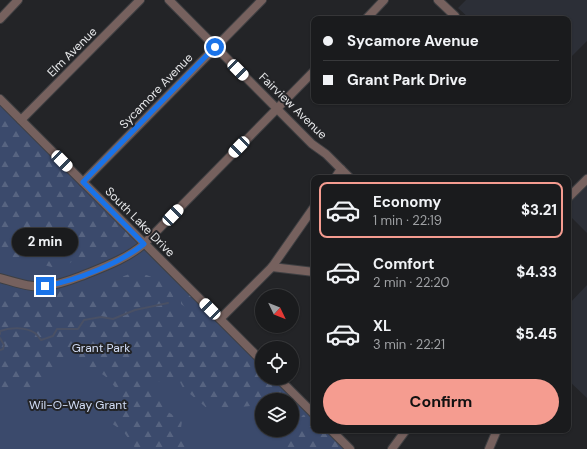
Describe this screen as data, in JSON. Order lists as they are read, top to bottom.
{
  "streets": {
    "street": [
      "Elm Avenue",
      "Sycamore Avenue",
      "Fairview Avenue",
      "South Lake Drive"
    ]
  },
  "crossings": [
    ["Elm Avenue", "South Lake Drive"],
    ["Sycamore Avenue", "Fairview Avenue"],
    ["Sycamore Avenue", "South Lake Drive"]
  ],
  "parks": ["Grant Park", "Wil-O-Way Grant"],
  "north": "bottom right",
  "page": {
    "banner": ["Sycamore Avenue", "Grant Park Drive"],
    "list": [
      {
        "name": "Economy",
        "note": "1 min · 22:19",
        "value": "$3.21"
      },
      {
        "name": "Comfort",
        "note": "2 min · 22:20",
        "value": "$4.33"
      },
      {
        "name": "XL",
        "note": "3 min · 22:21",
        "value": "$5.45"
      }
    ],
    "bubble": "2 min",
    "buttons": "Confirm"
  }
}
